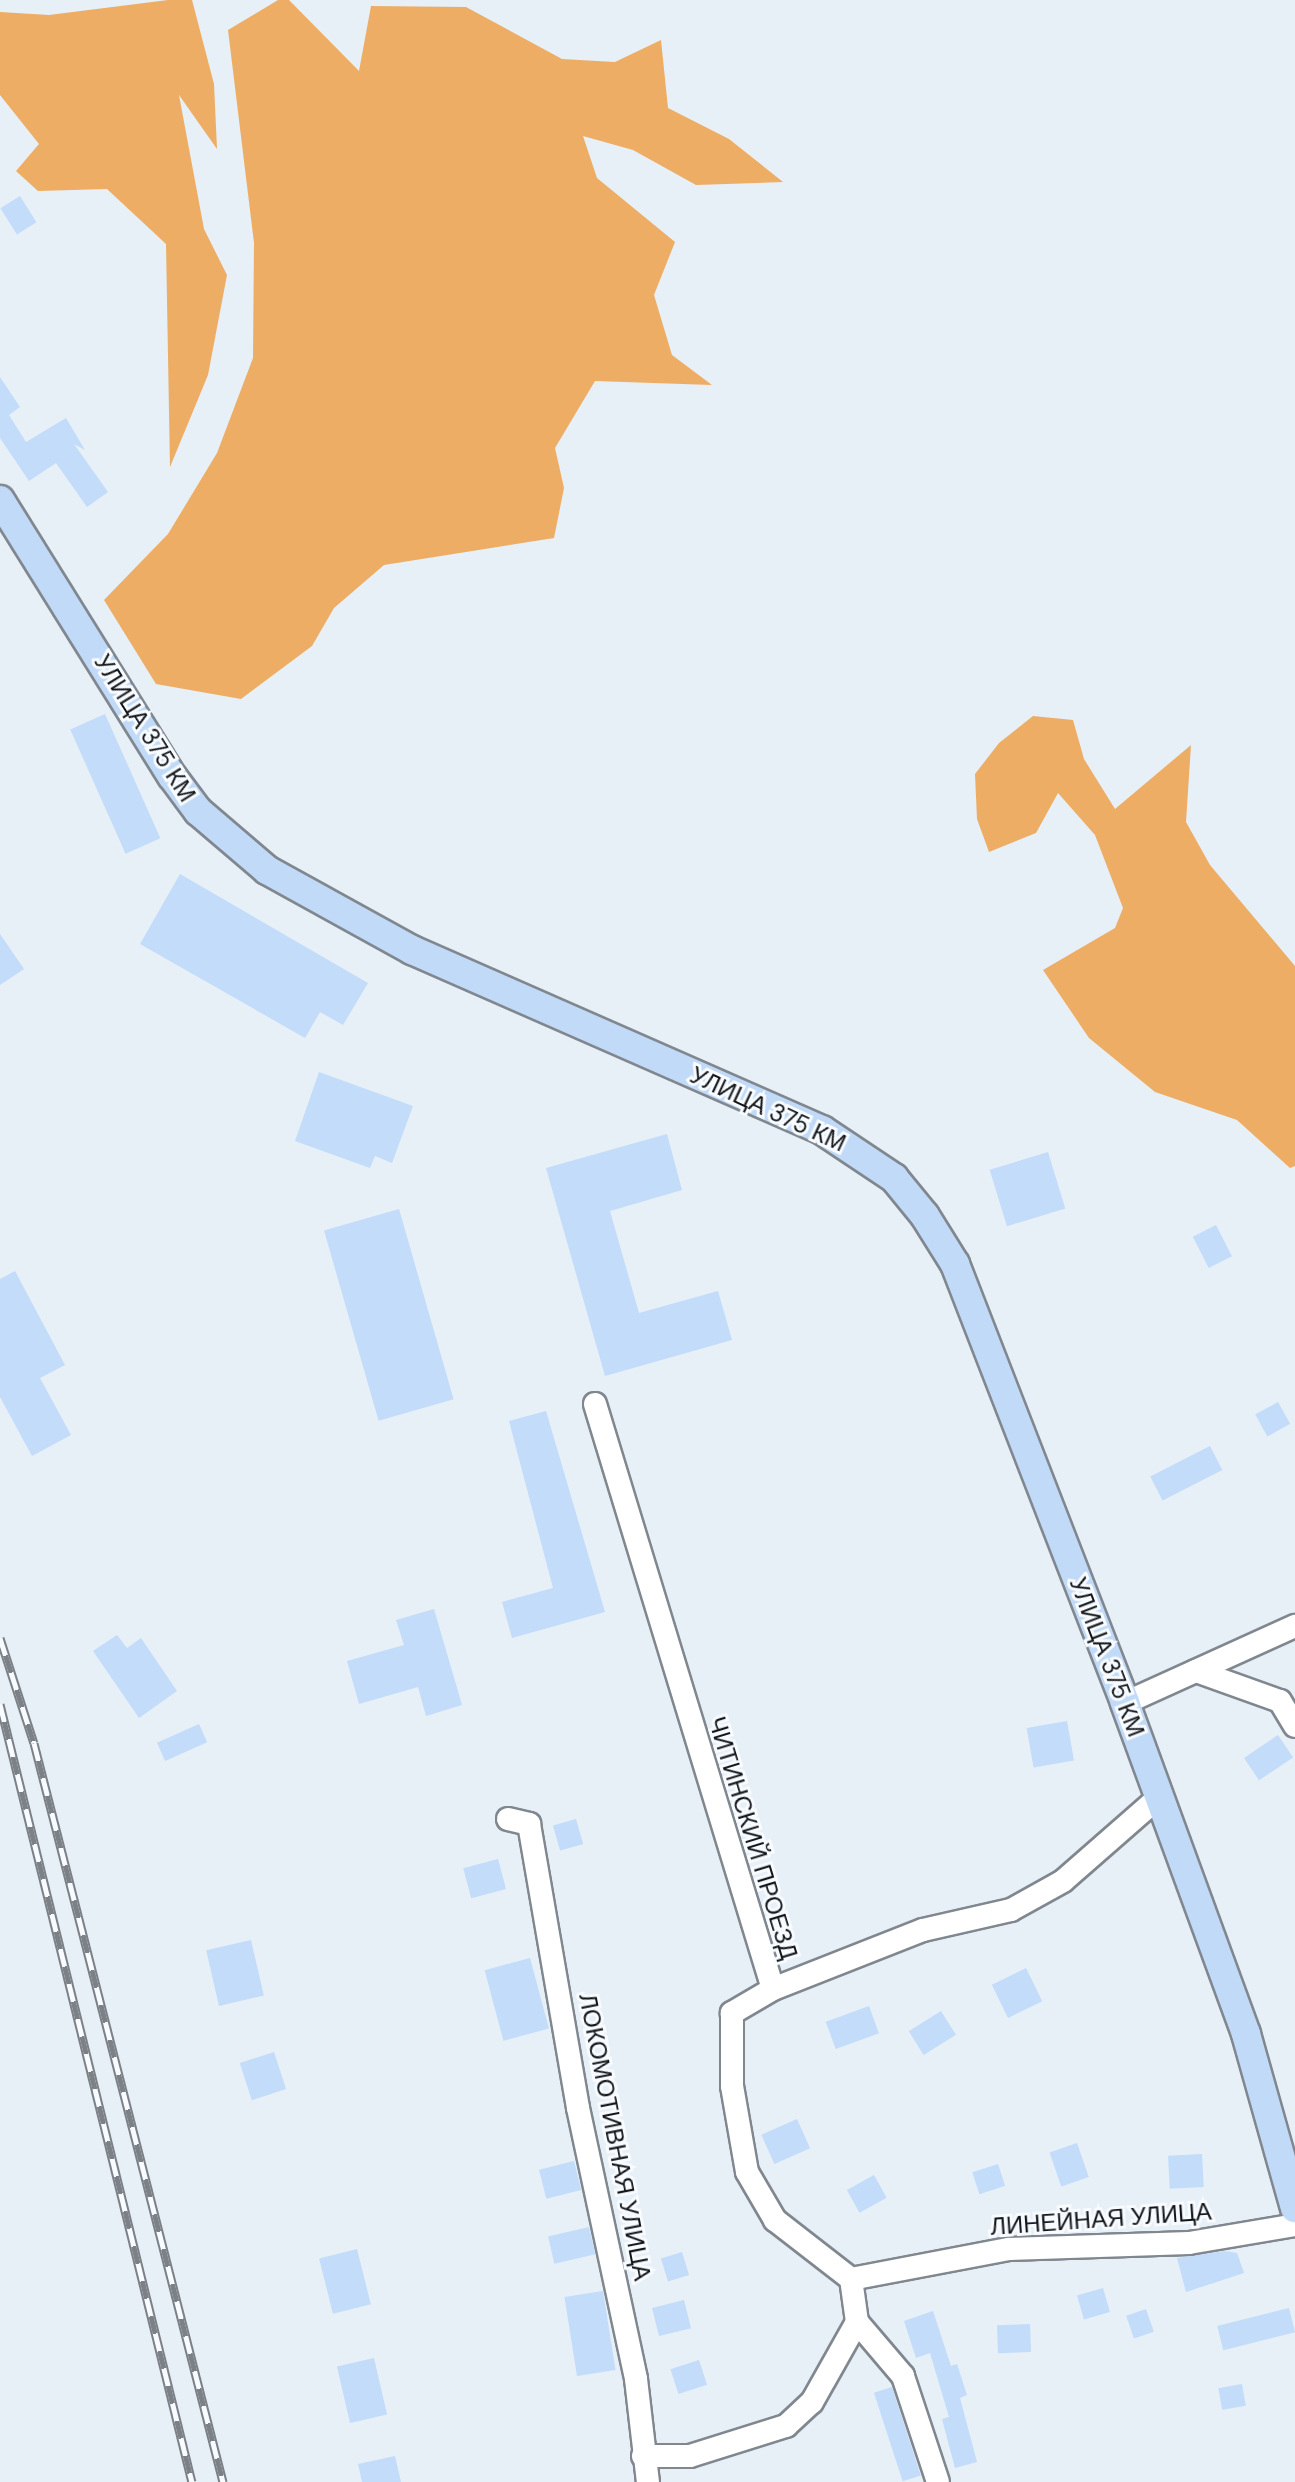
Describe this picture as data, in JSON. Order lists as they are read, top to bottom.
{
  "streets": {
    "main road": ["УЛИЦА 375 КМ"],
    "street": ["ЧИТИНСКИЙ ПРОЕЗД", "ЛОКОМОТИВНАЯ УЛИЦА", "ЛИНЕЙНАЯ УЛИЦА"]
  },
  "crossings": [
    ["ЧИТИНСКИЙ ПРОЕЗД", "ЛИНЕЙНАЯ УЛИЦА"]
  ]
}
